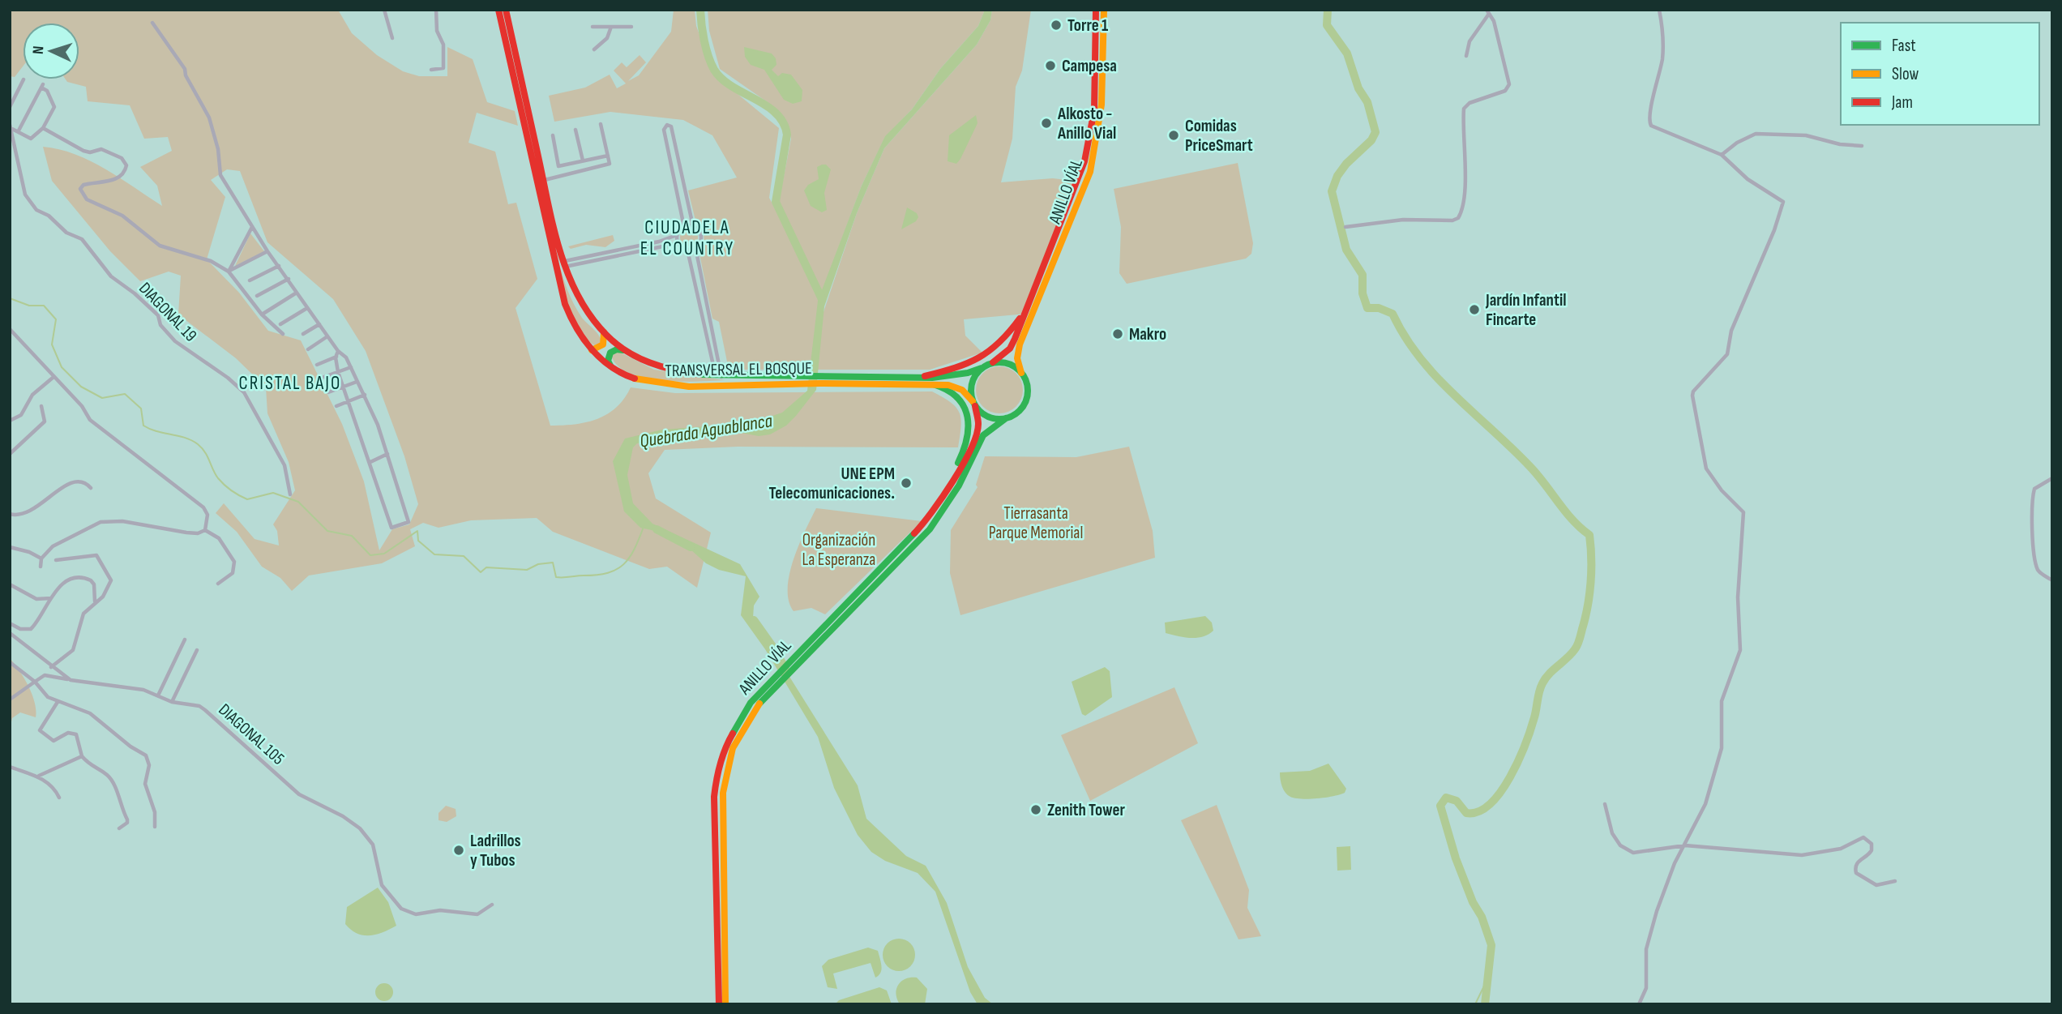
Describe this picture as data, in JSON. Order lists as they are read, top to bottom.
{
  "streets": {
    "main road": ["ANILLO VÍAL", "TRANSVERSAL EL BOSQUE"],
    "street": ["DIAGONAL 19", "DIAGONAL 105"]
  },
  "crossings": [
    ["ANILLO VÍAL", "TRANSVERSAL EL BOSQUE"]
  ],
  "districts": ["CIUDADELA EL COUNTRY", "CRISTAL BAJO"],
  "water": ["Quebrada Aguablanca"],
  "parks": ["Tierrasanta Parque Memorial", "Organización La Esperanza"],
  "places": [
    "Torre 1",
    "Campesa",
    "Alkosto - Anillo Vial",
    "Comidas PriceSmart",
    "Jardín Infantil Fincarte",
    "Makro",
    "UNE EPM Telecomunicaciones.",
    "Zenith Tower",
    "Ladrillos y Tubos"
  ],
  "legend": ["Fast", "Slow", "Jam"],
  "north": "left"
}
